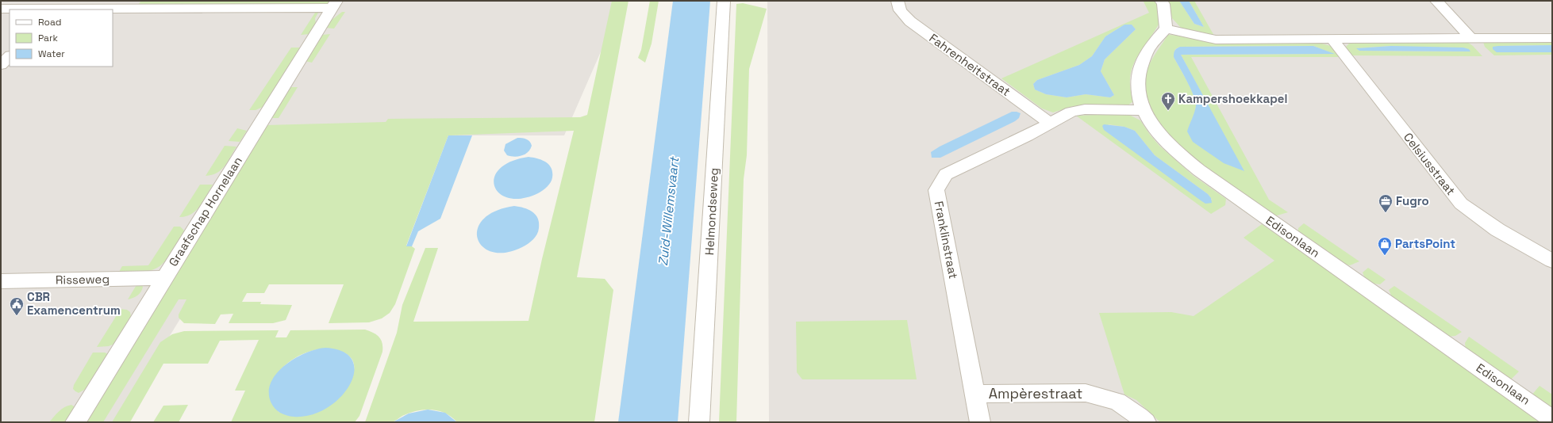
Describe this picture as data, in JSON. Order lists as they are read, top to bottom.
{
  "streets": {
    "street": [
      "Fahrenheitstraat",
      "Celsiusstraat",
      "Graafschap Hornelaan",
      "Helmondseweg",
      "Edisonlaan",
      "Franklinstraat",
      "Risseweg",
      "Ampèrestraat"
    ]
  },
  "crossings": [
    ["Fahrenheitstraat", "Franklinstraat"],
    ["Graafschap Hornelaan", "Risseweg"],
    ["Edisonlaan", "Franklinstraat"],
    ["Franklinstraat", "Ampèrestraat"]
  ],
  "water": ["Zuid-Willemsvaart"],
  "places": {
    "church": ["Kampershoekkapel"],
    "office": ["Fugro"],
    "shop": ["PartsPoint"],
    "public building": ["CBR Examencentrum"]
  },
  "legend": ["Road", "Park", "Water"]
}
